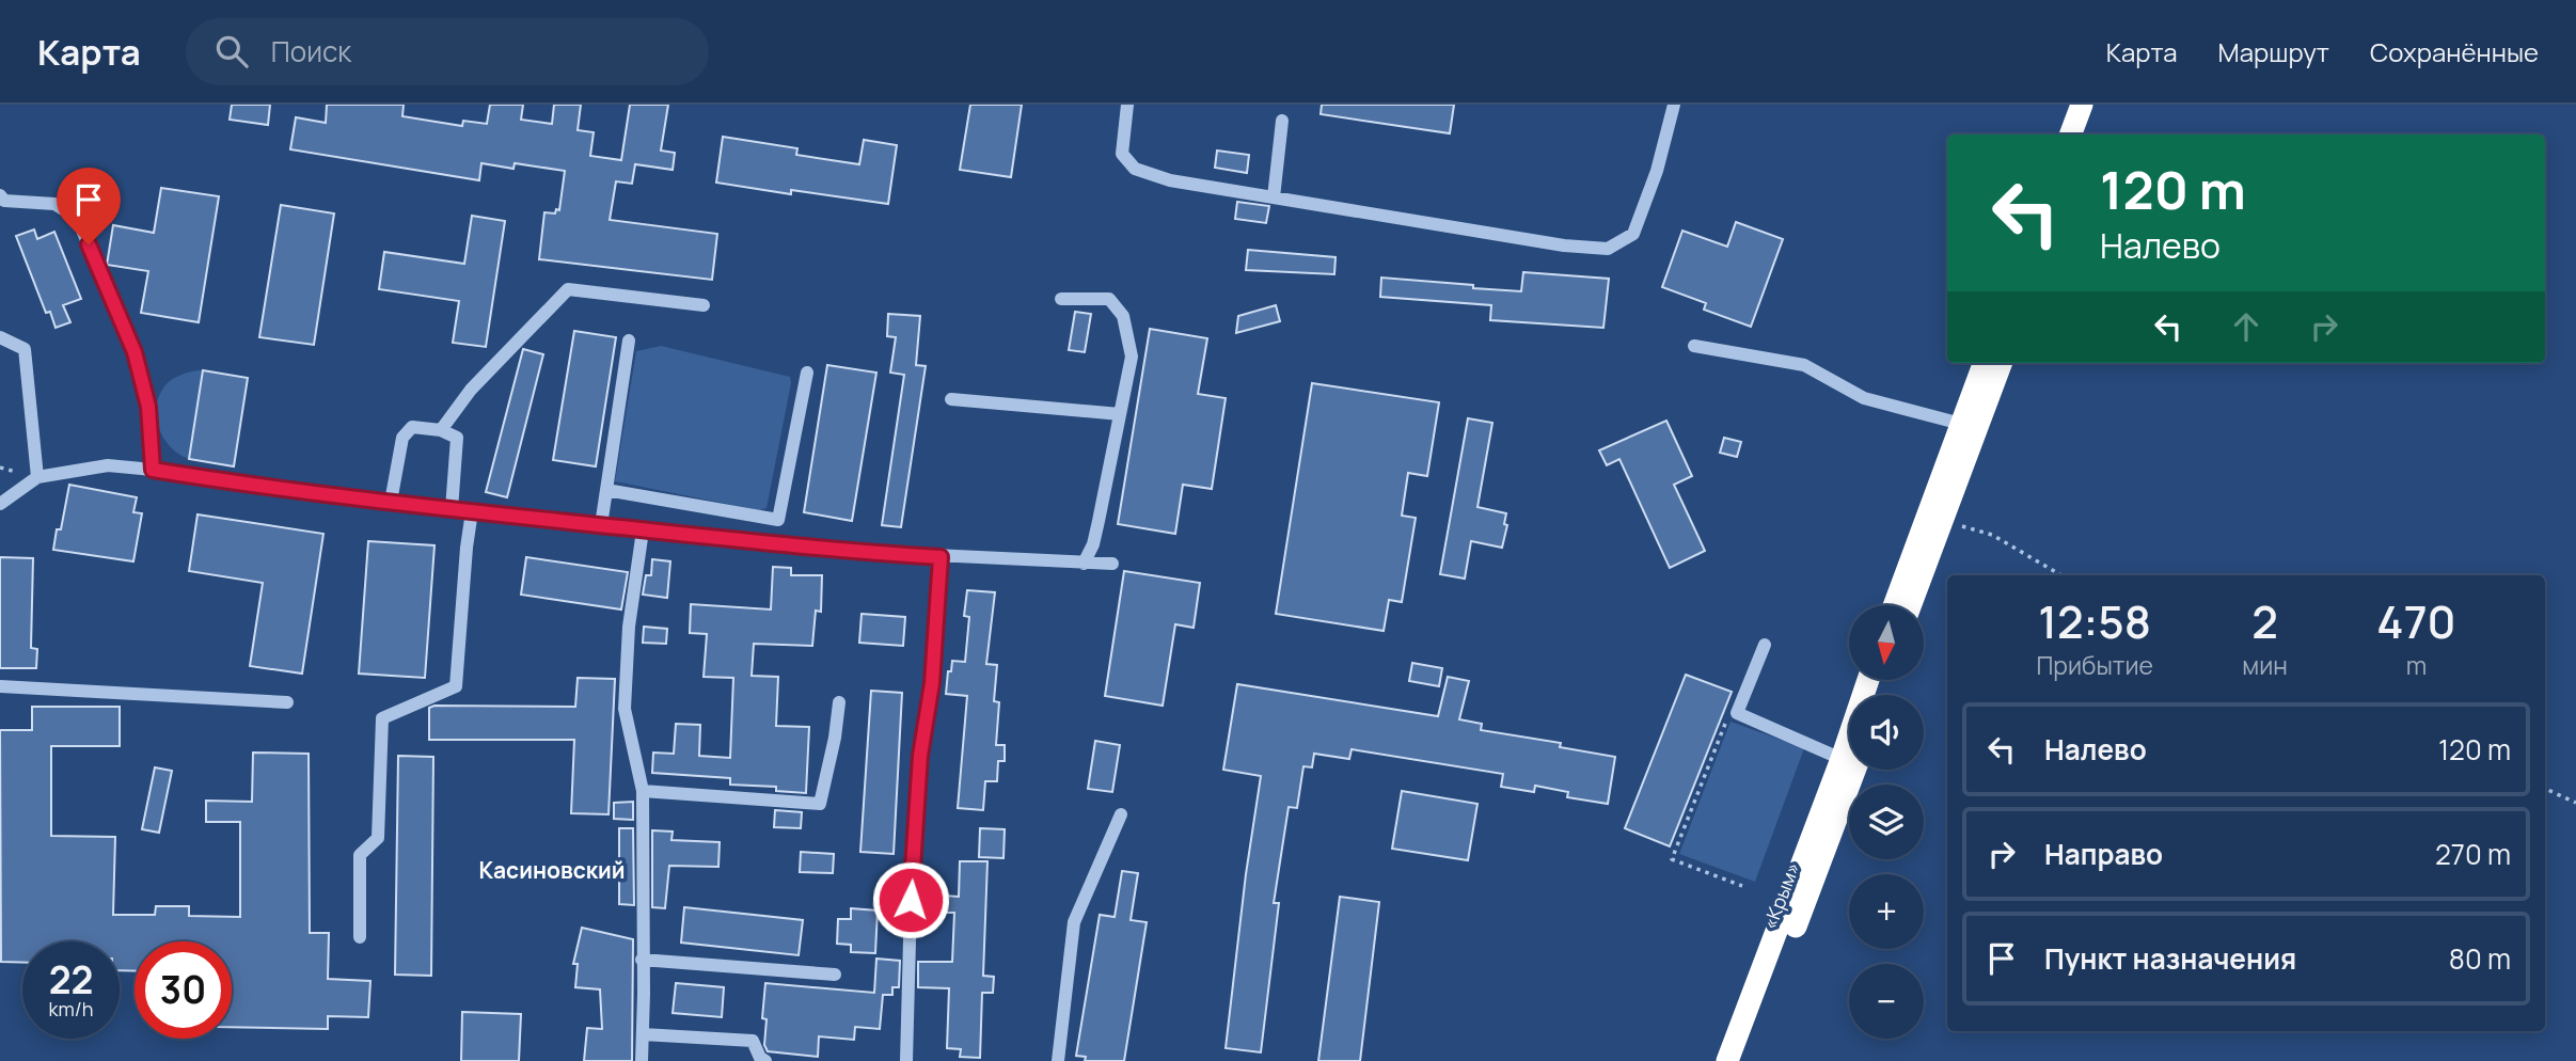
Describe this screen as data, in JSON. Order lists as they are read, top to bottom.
{
  "streets": {
    "highway": ["«Крым»"]
  },
  "districts": ["Касиновский"],
  "north": "bottom",
  "page": {
    "header": "Карта",
    "search": "Поиск",
    "nav": ["Карта", "Маршрут", "Сохранённые"],
    "turn": ["120 m", "Налево"],
    "eta": [
      "12:58",
      "Прибытие",
      "2",
      "мин",
      "470",
      "m"
    ],
    "map_buttons": ["+", "−"],
    "list": [
      {
        "name": "Налево",
        "value": "120 m"
      },
      {
        "name": "Направо",
        "value": "270 m"
      },
      {
        "name": "Пункт назначения",
        "value": "80 m"
      }
    ],
    "speed": "22 km/h",
    "limit": "30"
  }
}
